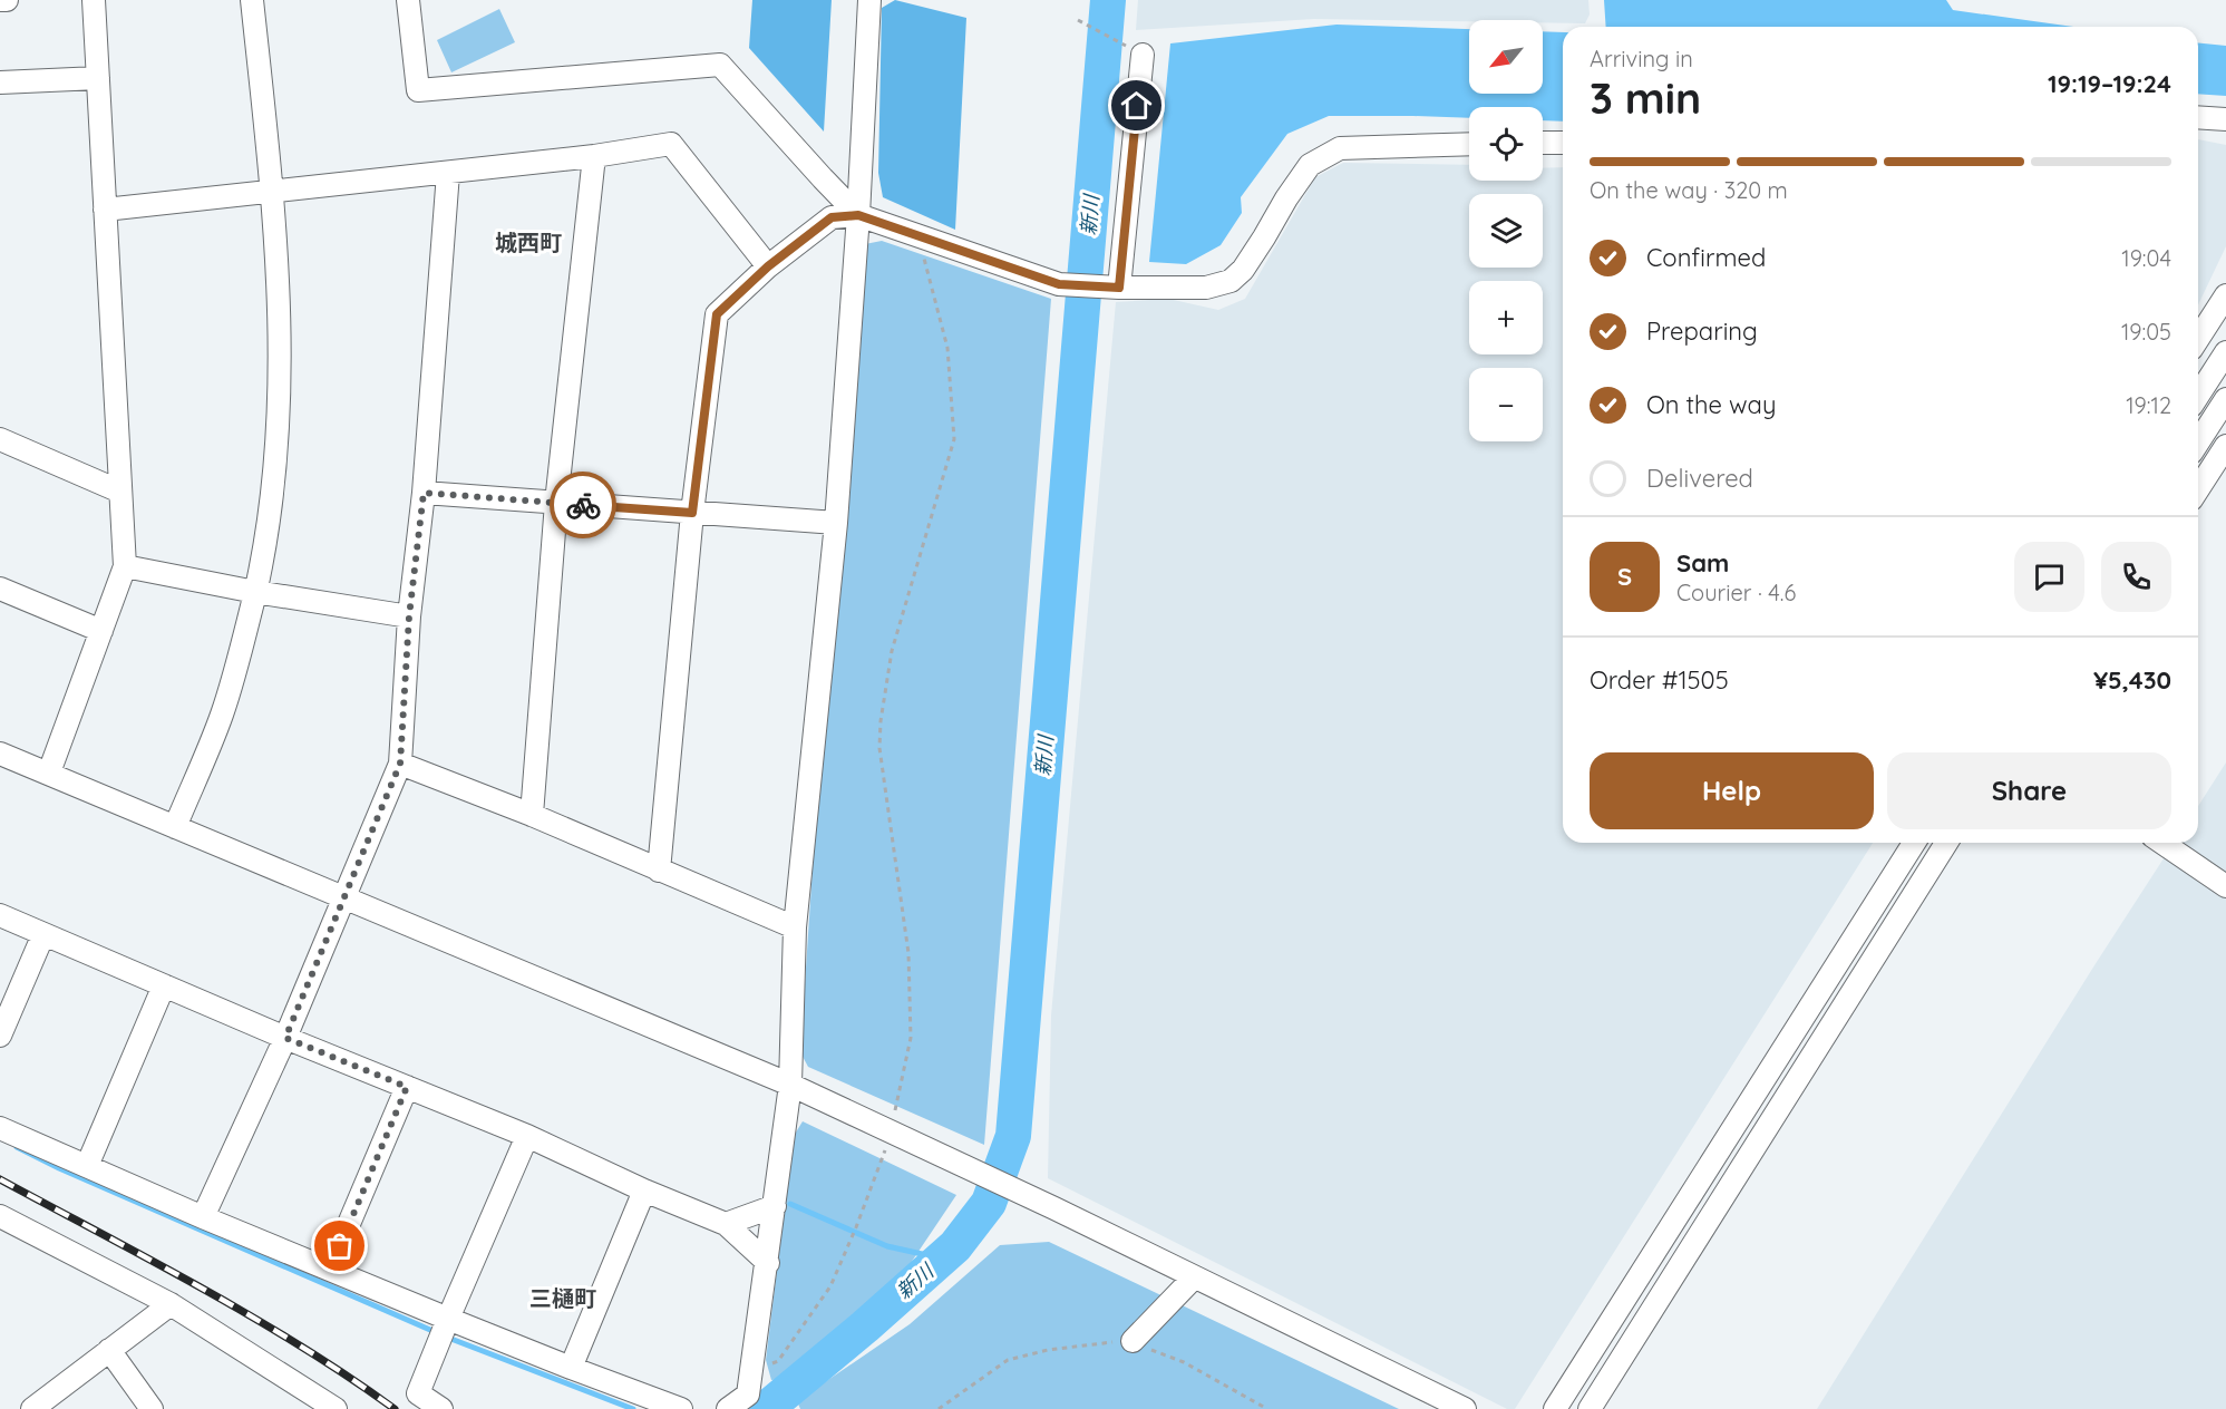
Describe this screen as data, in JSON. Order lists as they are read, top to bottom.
{
  "districts": ["城西町", "三樋町"],
  "water": ["新川"],
  "north": "bottom left",
  "page": {
    "map_buttons": ["+", "−"],
    "heading": ["3 min", "Arriving in", "19:19–19:24"],
    "panel": [
      "Sam",
      "Courier · 4.6",
      "Order #1505",
      "¥5,430"
    ],
    "bar": "On the way · 320 m",
    "list": [
      ["Confirmed", "19:04"],
      ["Preparing", "19:05"],
      ["On the way", "19:12"],
      "Delivered"
    ],
    "round": "S",
    "buttons": ["Help", "Share"]
  }
}
